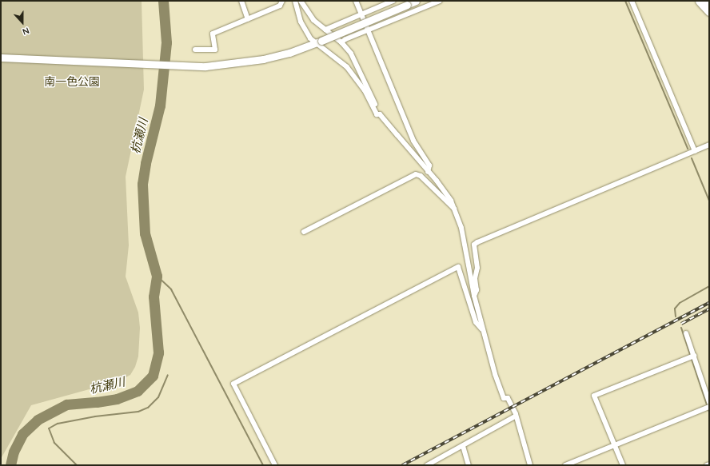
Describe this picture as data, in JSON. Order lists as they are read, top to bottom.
{
  "water": ["杭瀬川"],
  "parks": ["南一色公園"],
  "north": "bottom"
}
